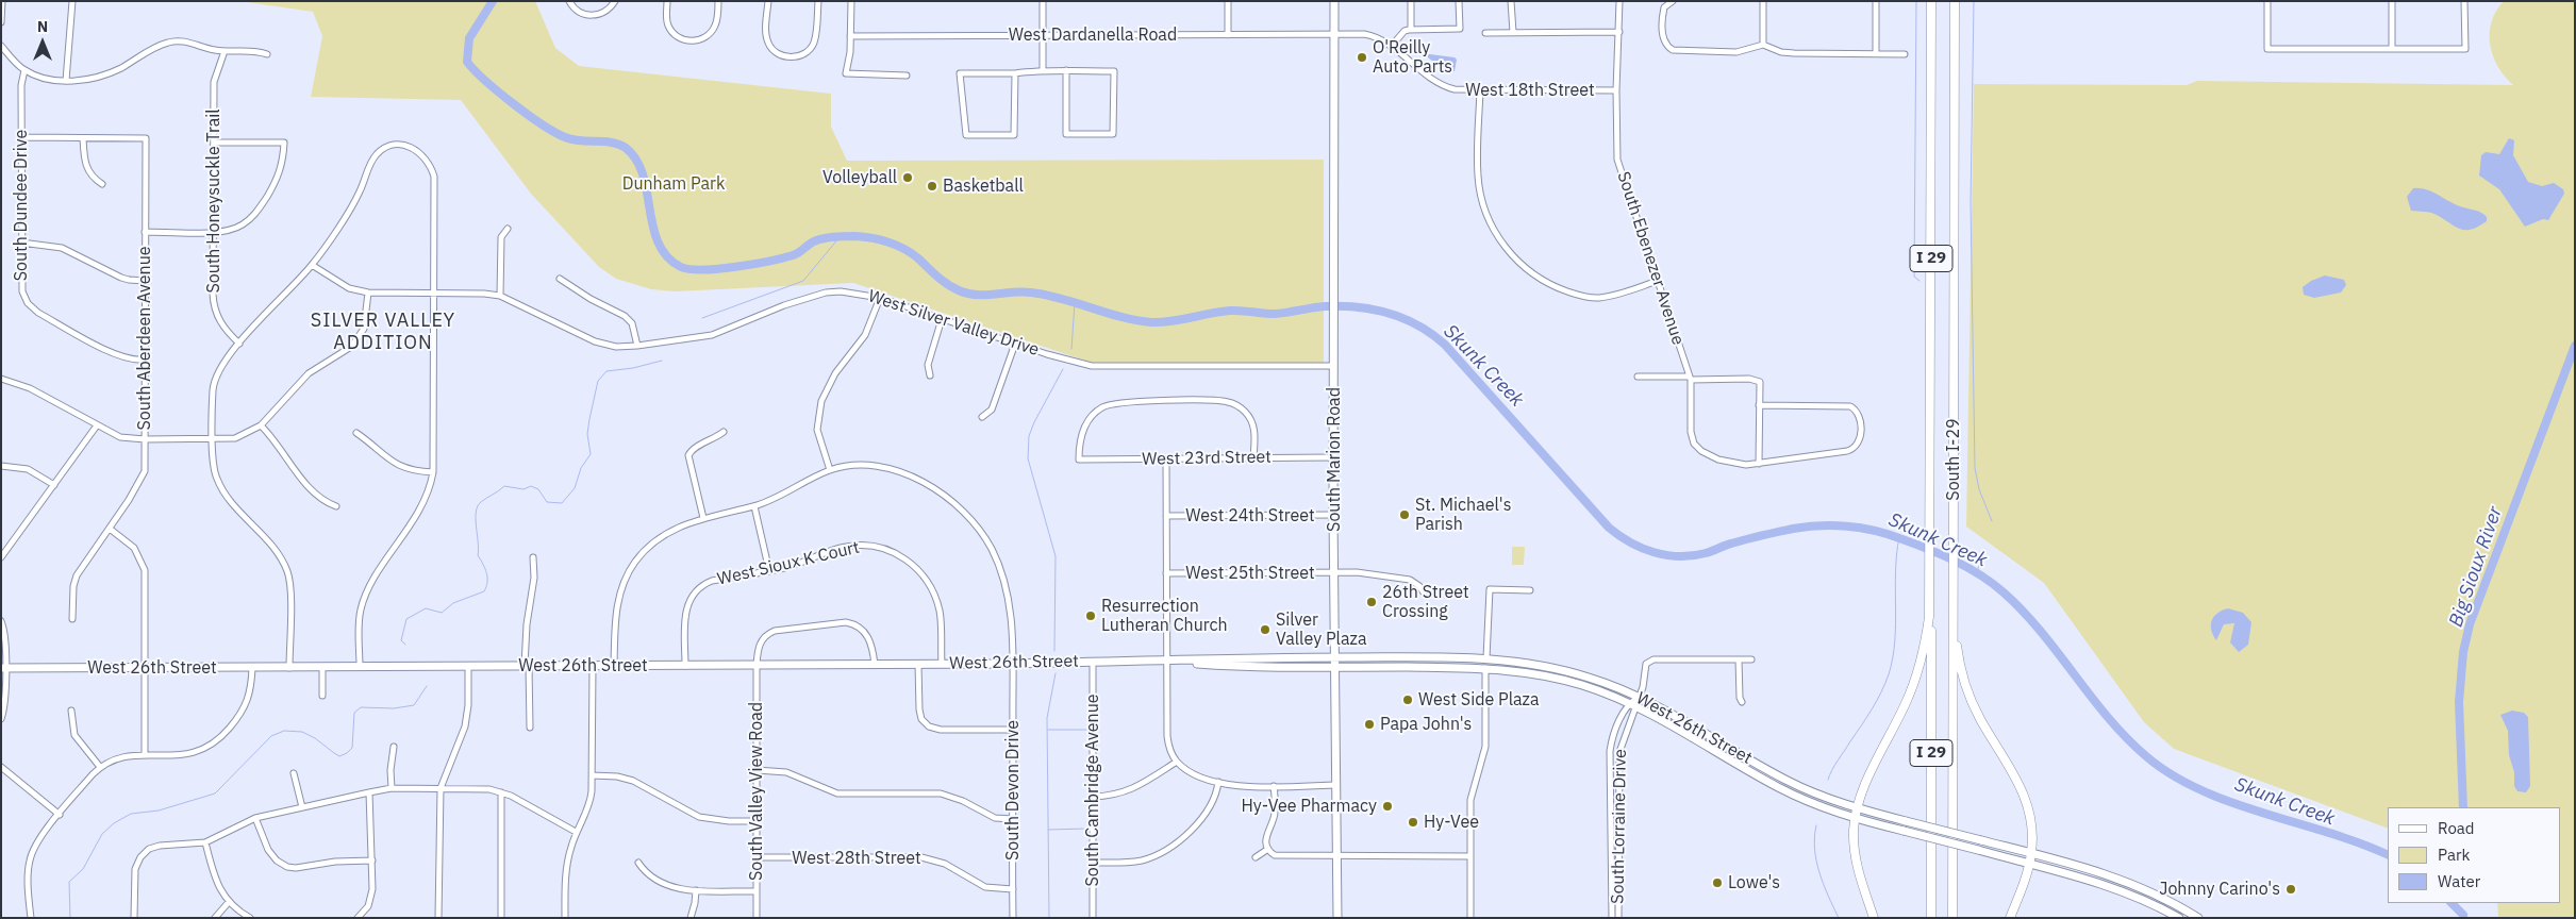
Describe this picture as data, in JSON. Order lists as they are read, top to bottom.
{
  "streets": {
    "highway": ["I 29", "South I-29"],
    "main road": ["South Marion Road", "West 26th Street"],
    "street": [
      "West Dardanella Road",
      "West 18th Street",
      "South Honeysuckle Trail",
      "South Dundee Drive",
      "South Ebenezer Avenue",
      "West Silver Valley Drive",
      "South Aberdeen Avenue",
      "West 23rd Street",
      "West 24th Street",
      "West Sioux K Court",
      "West 25th Street",
      "South Devon Drive",
      "South Cambridge Avenue",
      "South Valley View Road",
      "South Lorraine Drive",
      "West 28th Street"
    ]
  },
  "crossings": [
    ["West Dardanella Road", "West 18th Street"],
    ["West Dardanella Road", "South Marion Road"],
    ["West 18th Street", "South Ebenezer Avenue"],
    ["West 18th Street", "South Marion Road"],
    ["South Dundee Drive", "South Aberdeen Avenue"],
    ["West Silver Valley Drive", "South Marion Road"],
    ["West 23rd Street", "South Marion Road"],
    ["South Marion Road", "West 24th Street"],
    ["South Marion Road", "West 25th Street"],
    ["South Marion Road", "West 26th Street"],
    ["West Sioux K Court", "West 26th Street"],
    ["West 26th Street", "South Devon Drive"],
    ["West 26th Street", "South Cambridge Avenue"],
    ["West 26th Street", "South Valley View Road"],
    ["West 26th Street", "South Lorraine Drive"],
    ["South Devon Drive", "West 28th Street"],
    ["South Valley View Road", "West 28th Street"]
  ],
  "districts": ["SILVER VALLEY ADDITION"],
  "water": ["Skunk Creek", "Big Sioux River"],
  "parks": ["Dunham Park"],
  "places": [
    "O'Reilly Auto Parts",
    "Volleyball",
    "Basketball",
    "St. Michael's Parish",
    "26th Street Crossing",
    "Resurrection Lutheran Church",
    "Silver Valley Plaza",
    "West Side Plaza",
    "Papa John's",
    "Hy-Vee Pharmacy",
    "Hy-Vee",
    "Lowe's",
    "Johnny Carino's"
  ],
  "legend": ["Road", "Park", "Water"],
  "north": "top"
}
